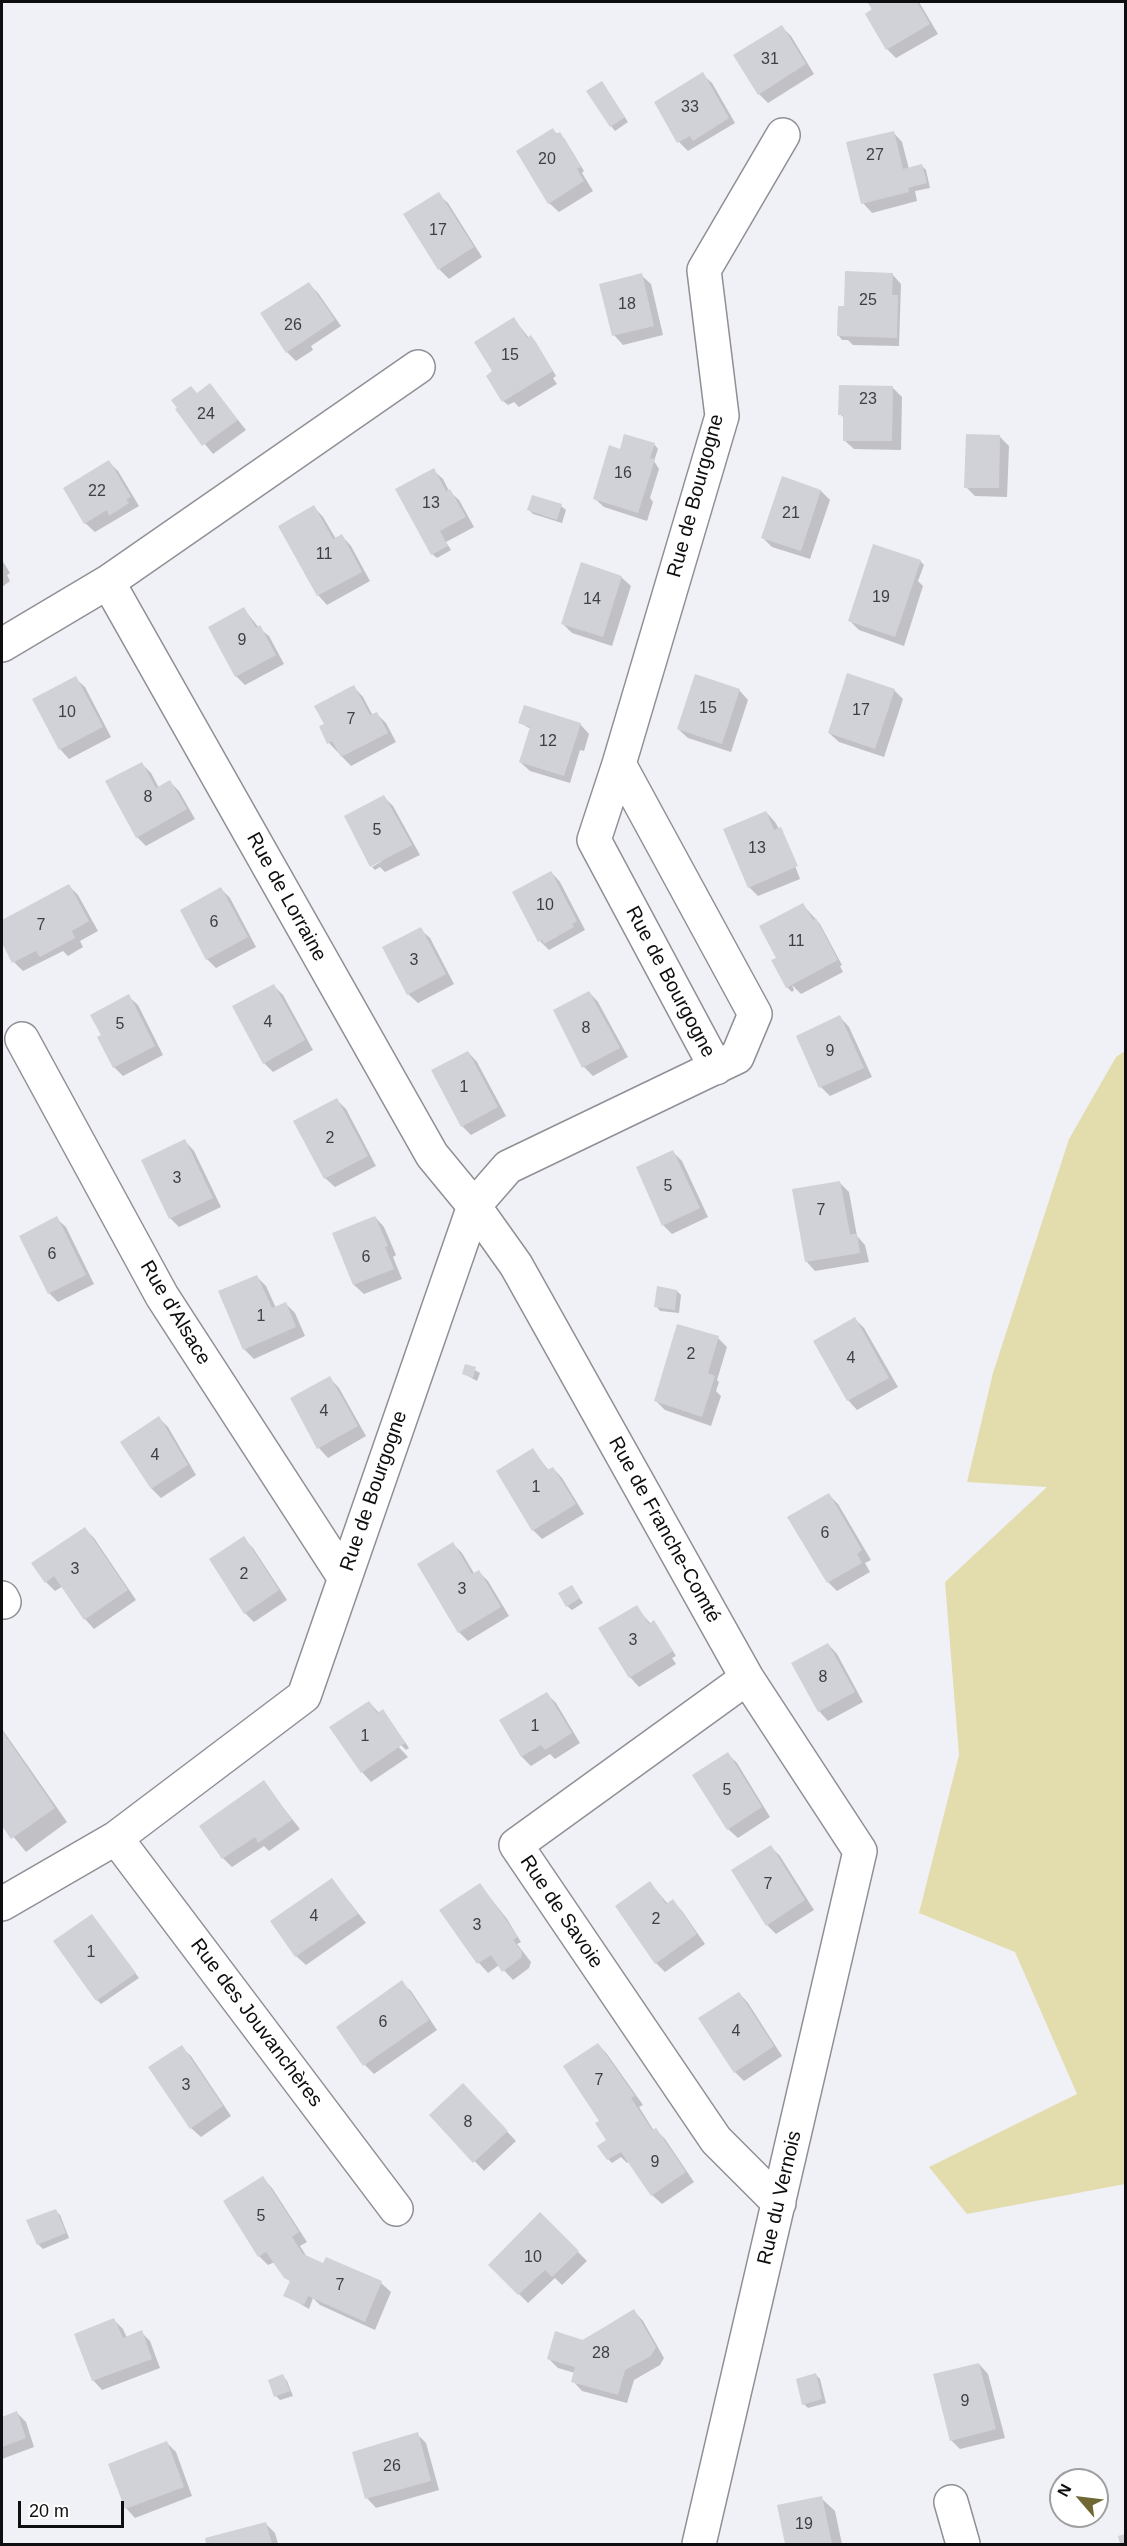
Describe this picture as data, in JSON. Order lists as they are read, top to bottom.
{
  "streets": {
    "street": [
      "Rue de Bourgogne",
      "Rue de Lorraine",
      "Rue d'Alsace",
      "Rue de Franche-Comté",
      "Rue de Savoie",
      "Rue des Jouvanchères",
      "Rue du Vernois"
    ]
  },
  "crossings": [
    ["Rue de Bourgogne", "Rue de Lorraine"],
    ["Rue de Bourgogne", "Rue d'Alsace"],
    ["Rue de Bourgogne", "Rue de Franche-Comté"],
    ["Rue de Bourgogne", "Rue des Jouvanchères"],
    ["Rue de Lorraine", "Rue de Franche-Comté"],
    ["Rue de Franche-Comté", "Rue de Savoie"],
    ["Rue de Franche-Comté", "Rue du Vernois"],
    ["Rue de Savoie", "Rue du Vernois"]
  ],
  "house_numbers": [
    "31",
    "33",
    "27",
    "20",
    "17",
    "25",
    "18",
    "26",
    "15",
    "23",
    "24",
    "16",
    "22",
    "13",
    "21",
    "11",
    "19",
    "14",
    "9",
    "15",
    "17",
    "10",
    "7",
    "12",
    "8",
    "5",
    "13",
    "10",
    "6",
    "7",
    "11",
    "3",
    "4",
    "5",
    "8",
    "9",
    "1",
    "2",
    "3",
    "5",
    "7",
    "6",
    "6",
    "1",
    "2",
    "4",
    "4",
    "4",
    "1",
    "6",
    "3",
    "2",
    "3",
    "3",
    "8",
    "1",
    "1",
    "5",
    "7",
    "4",
    "2",
    "3",
    "1",
    "6",
    "4",
    "7",
    "3",
    "8",
    "9",
    "5",
    "10",
    "7",
    "28",
    "9",
    "26",
    "19"
  ],
  "scale_bar": "20 m",
  "north": "top left"
}
